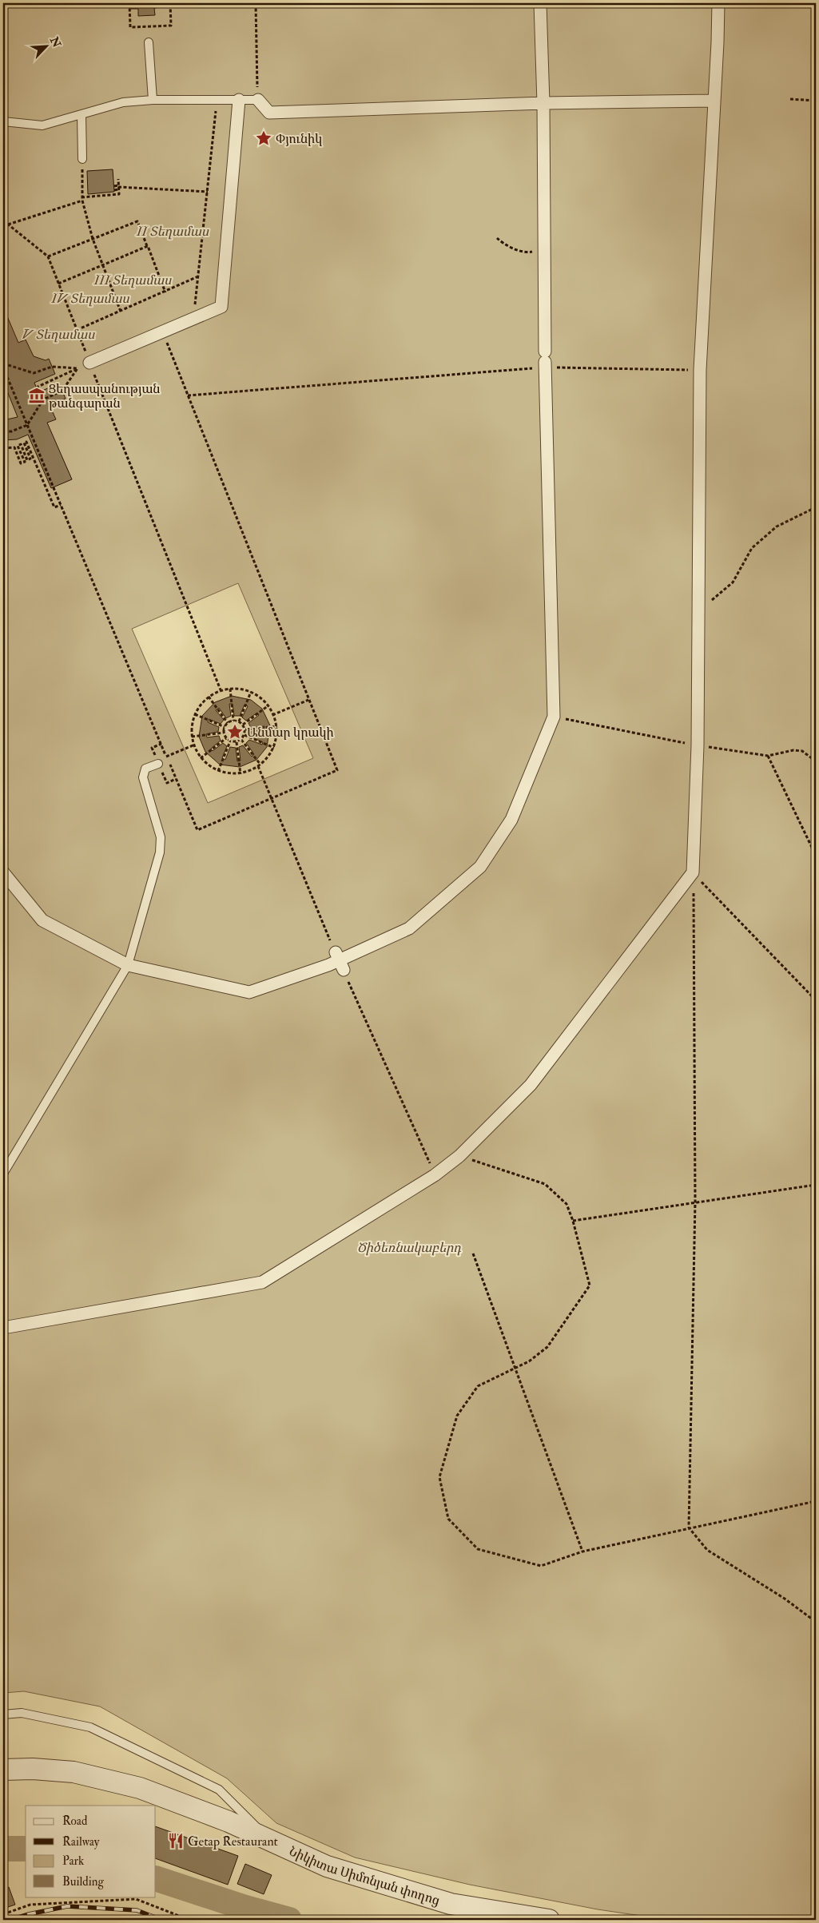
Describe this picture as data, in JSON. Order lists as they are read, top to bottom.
{
  "streets": {
    "street": ["Նիկիտա Սիմոնյան փողոց"]
  },
  "parks": [
    "II Տեղամաս",
    "III Տեղամաս",
    "IV Տեղամաս",
    "V Տեղամաս",
    "Ծիծեռնակաբերդ"
  ],
  "places": {
    "place": ["Փյունիկ", "Անմար կրակի"],
    "museum": ["Ցեղասպանության թանգարան"],
    "restaurant": ["Getap Restaurant"]
  },
  "legend": [
    "Road",
    "Railway",
    "Park",
    "Building"
  ],
  "north": "top right"
}
